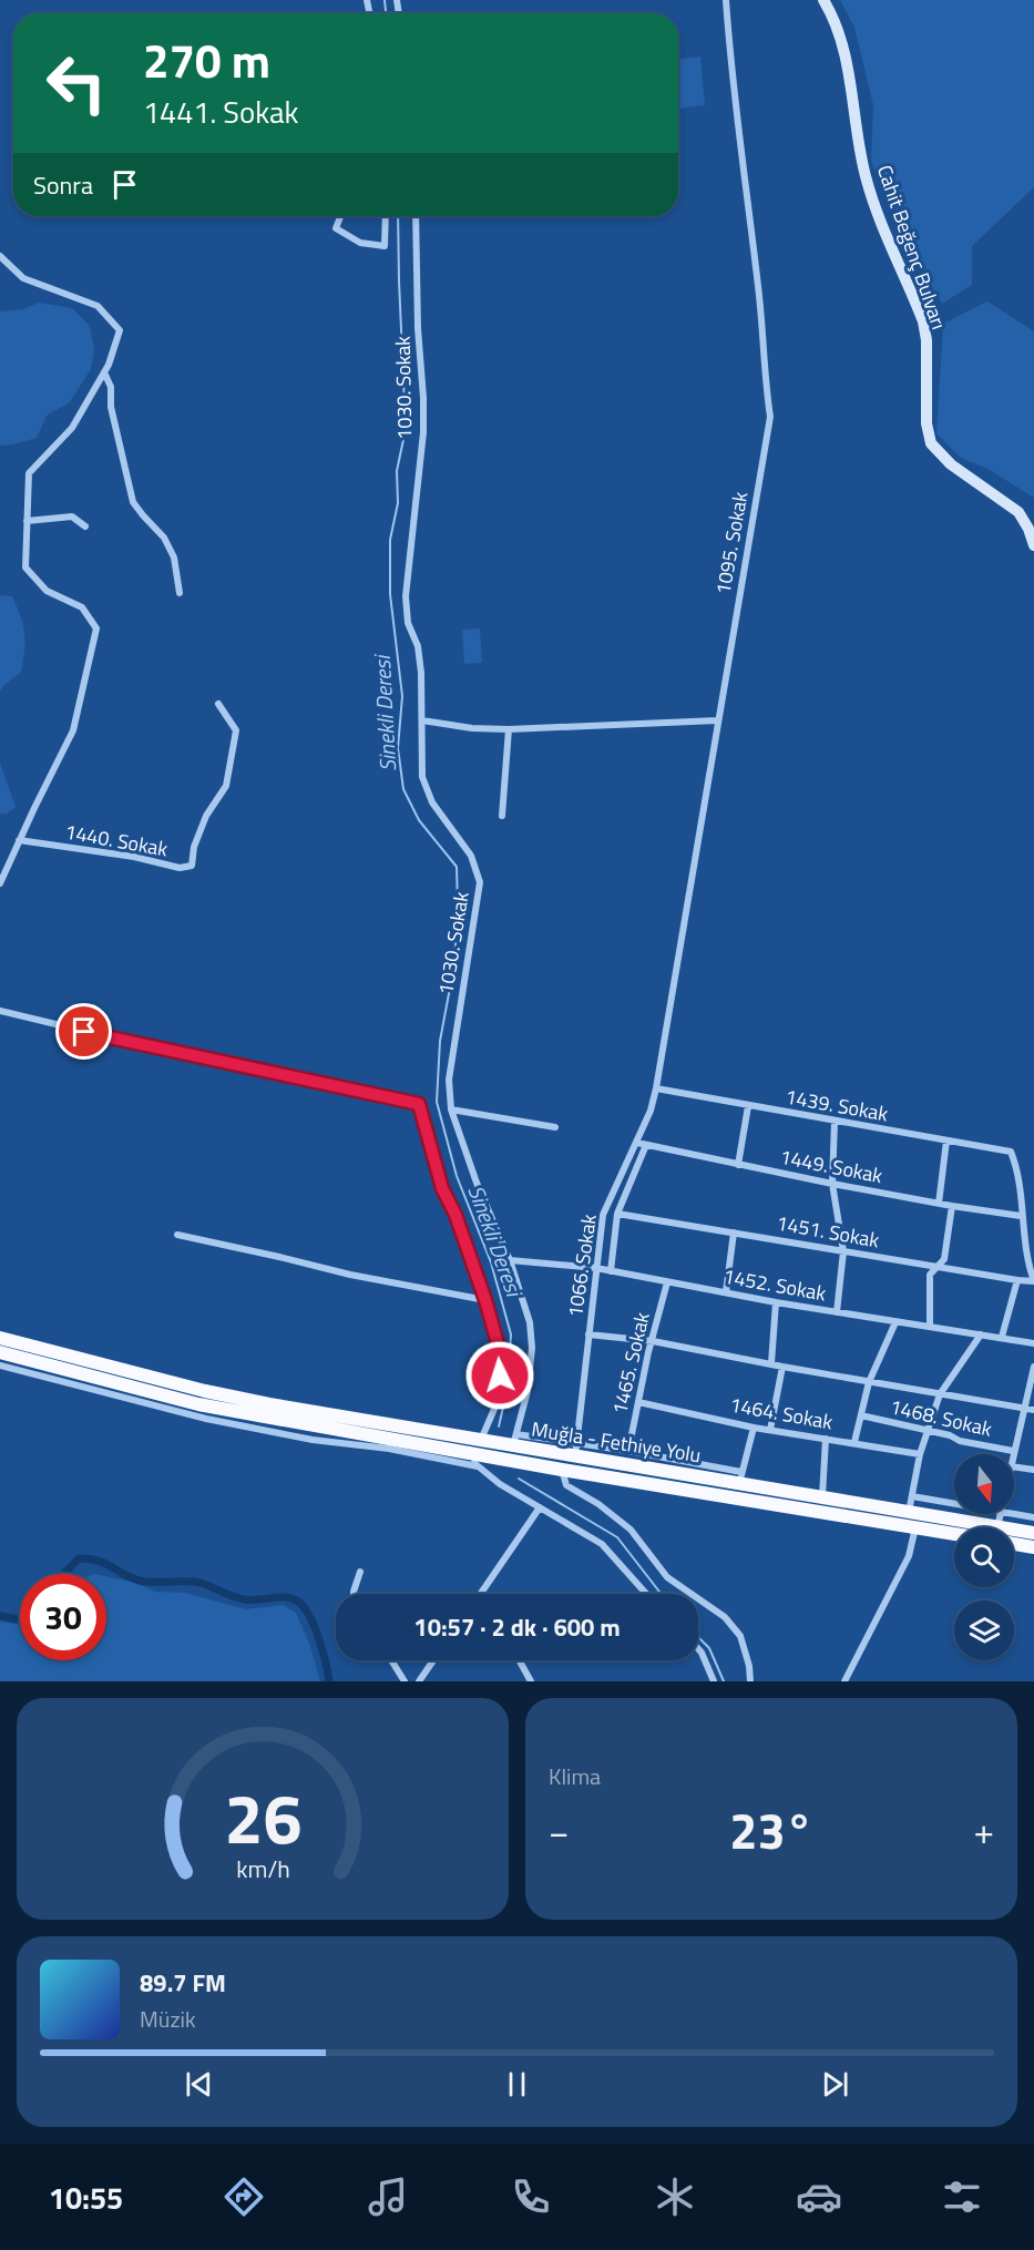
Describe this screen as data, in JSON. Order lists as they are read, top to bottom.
{
  "streets": {
    "highway": ["Muğla - Fethiye Yolu"],
    "main road": ["Cahit Beğenç Bulvarı"],
    "street": [
      "1030. Sokak",
      "1095. Sokak",
      "1440. Sokak",
      "1439. Sokak",
      "1449. Sokak",
      "1451. Sokak",
      "1066. Sokak",
      "1452. Sokak",
      "1465. Sokak",
      "1464. Sokak",
      "1468. Sokak"
    ]
  },
  "crossings": [
    ["1030. Sokak", "1452. Sokak"],
    ["1030. Sokak", "Muğla - Fethiye Yolu"],
    ["1095. Sokak", "1439. Sokak"],
    ["1095. Sokak", "1066. Sokak"],
    ["1439. Sokak", "1449. Sokak"],
    ["1439. Sokak", "1066. Sokak"],
    ["1449. Sokak", "1066. Sokak"],
    ["1066. Sokak", "1452. Sokak"],
    ["1066. Sokak", "Muğla - Fethiye Yolu"],
    ["1452. Sokak", "1465. Sokak"],
    ["1465. Sokak", "1464. Sokak"]
  ],
  "water": ["Sinekli Deresi"],
  "north": "bottom",
  "page": {
    "turn": ["270 m", "1441. Sokak"],
    "then": "Sonra",
    "limit": "30",
    "trip": "10:57 · 2 dk · 600 m",
    "tile": "Klima",
    "heat": ["−", "23°", "+"],
    "song": ["89.7 FM", "Müzik"],
    "tabs": "10:55",
    "gauge": ["26", "km/h"]
  }
}
